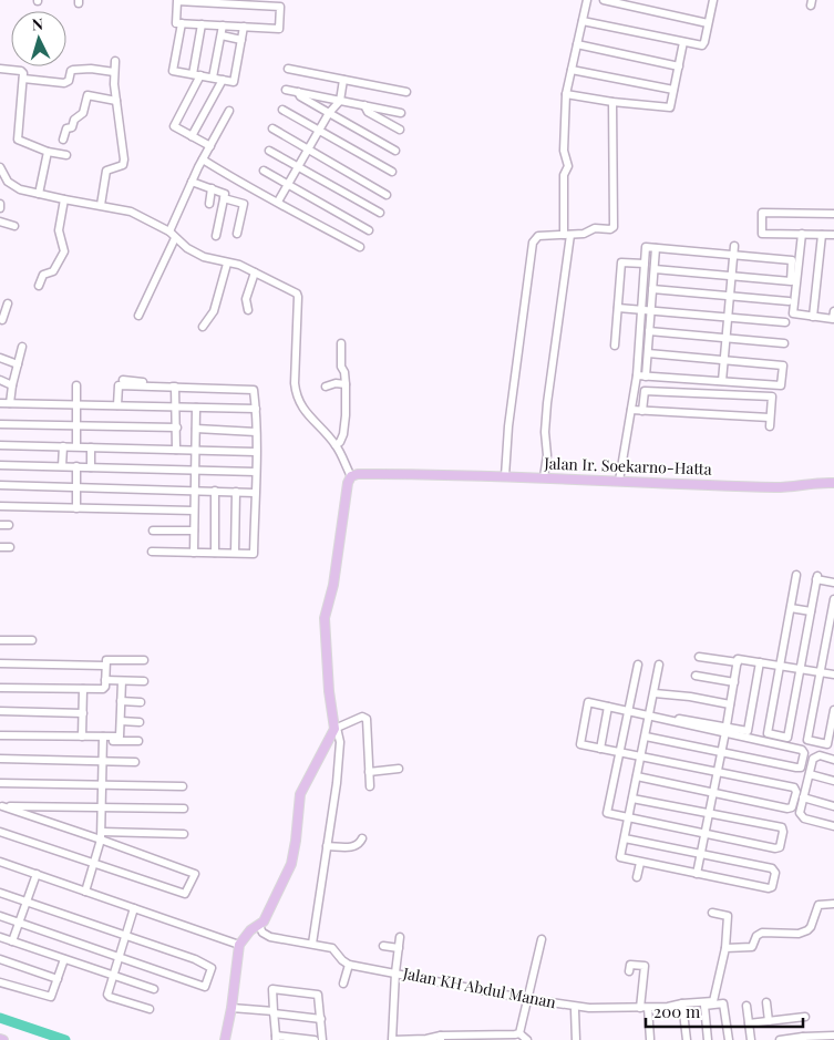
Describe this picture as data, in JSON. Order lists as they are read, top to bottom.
{
  "streets": {
    "main road": ["Jalan Ir. Soekarno-Hatta"],
    "street": ["Jalan KH Abdul Manan"]
  },
  "scale_bar": "200 m",
  "north": "top"
}
